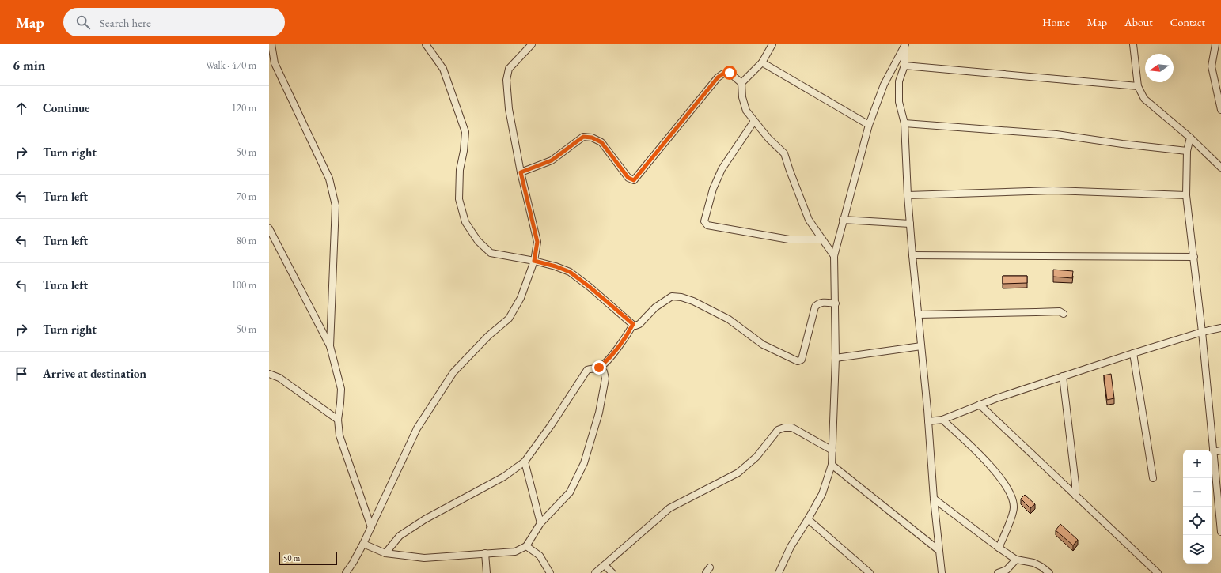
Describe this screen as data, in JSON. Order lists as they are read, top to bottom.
{
  "scale_bar": "50 m",
  "north": "left",
  "page": {
    "header": "Map",
    "search": "Search here",
    "nav": [
      "Home",
      "Map",
      "About",
      "Contact"
    ],
    "heading": ["6 min", "Walk · 470 m"],
    "list": [
      ["Continue", "120 m"],
      ["Turn right", "50 m"],
      ["Turn left", "70 m"],
      ["Turn left", "80 m"],
      ["Turn left", "100 m"],
      ["Turn right", "50 m"],
      "Arrive at destination"
    ],
    "map_buttons": ["+", "−"],
    "scale": "50 m"
  }
}
